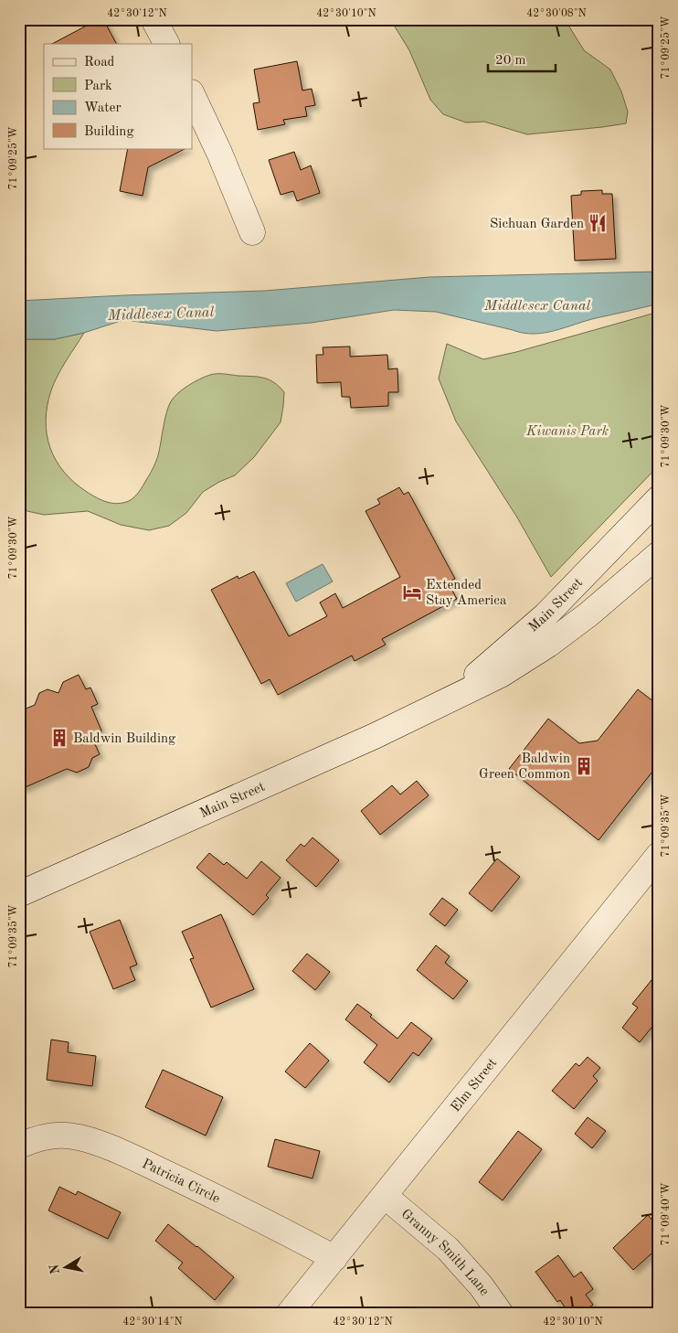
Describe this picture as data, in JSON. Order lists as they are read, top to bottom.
{
  "streets": {
    "street": [
      "Main Street",
      "Elm Street",
      "Patricia Circle",
      "Granny Smith Lane"
    ]
  },
  "crossings": [
    ["Elm Street", "Patricia Circle"],
    ["Elm Street", "Granny Smith Lane"]
  ],
  "water": ["Middlesex Canal"],
  "parks": ["Kiwanis Park"],
  "places": {
    "restaurant": ["Sichuan Garden"],
    "hotel": ["Extended Stay America"],
    "building": ["Baldwin Building", "Baldwin Green Common"]
  },
  "legend": [
    "Road",
    "Park",
    "Water",
    "Building"
  ],
  "scale_bar": "20 m",
  "north": "left",
  "coordinates": [
    "42°30'12\"N",
    "42°30'10\"N",
    "42°30'08\"N",
    "71°09'25\"W",
    "71°09'30\"W",
    "71°09'35\"W",
    "71°09'40\"W",
    "42°30'14\"N"
  ]
}
